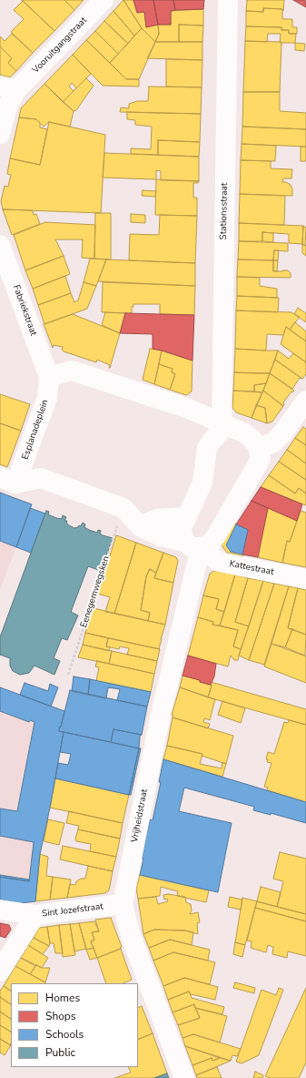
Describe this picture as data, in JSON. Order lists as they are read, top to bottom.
{
  "streets": {
    "street": [
      "Vooruitgangstraat",
      "Stationsstraat",
      "Fabriekstraat",
      "Esplanadeplein",
      "Kattestraat",
      "Vrijheidstraat",
      "Sint Jozefstraat"
    ],
    "path": ["Eenegemwegsken"]
  },
  "crossings": [
    ["Fabriekstraat", "Esplanadeplein"],
    ["Esplanadeplein", "Kattestraat"],
    ["Esplanadeplein", "Eenegemwegsken"],
    ["Esplanadeplein", "Vrijheidstraat"],
    ["Kattestraat", "Vrijheidstraat"],
    ["Vrijheidstraat", "Sint Jozefstraat"]
  ],
  "legend": [
    "Homes",
    "Shops",
    "Schools",
    "Public"
  ]
}
